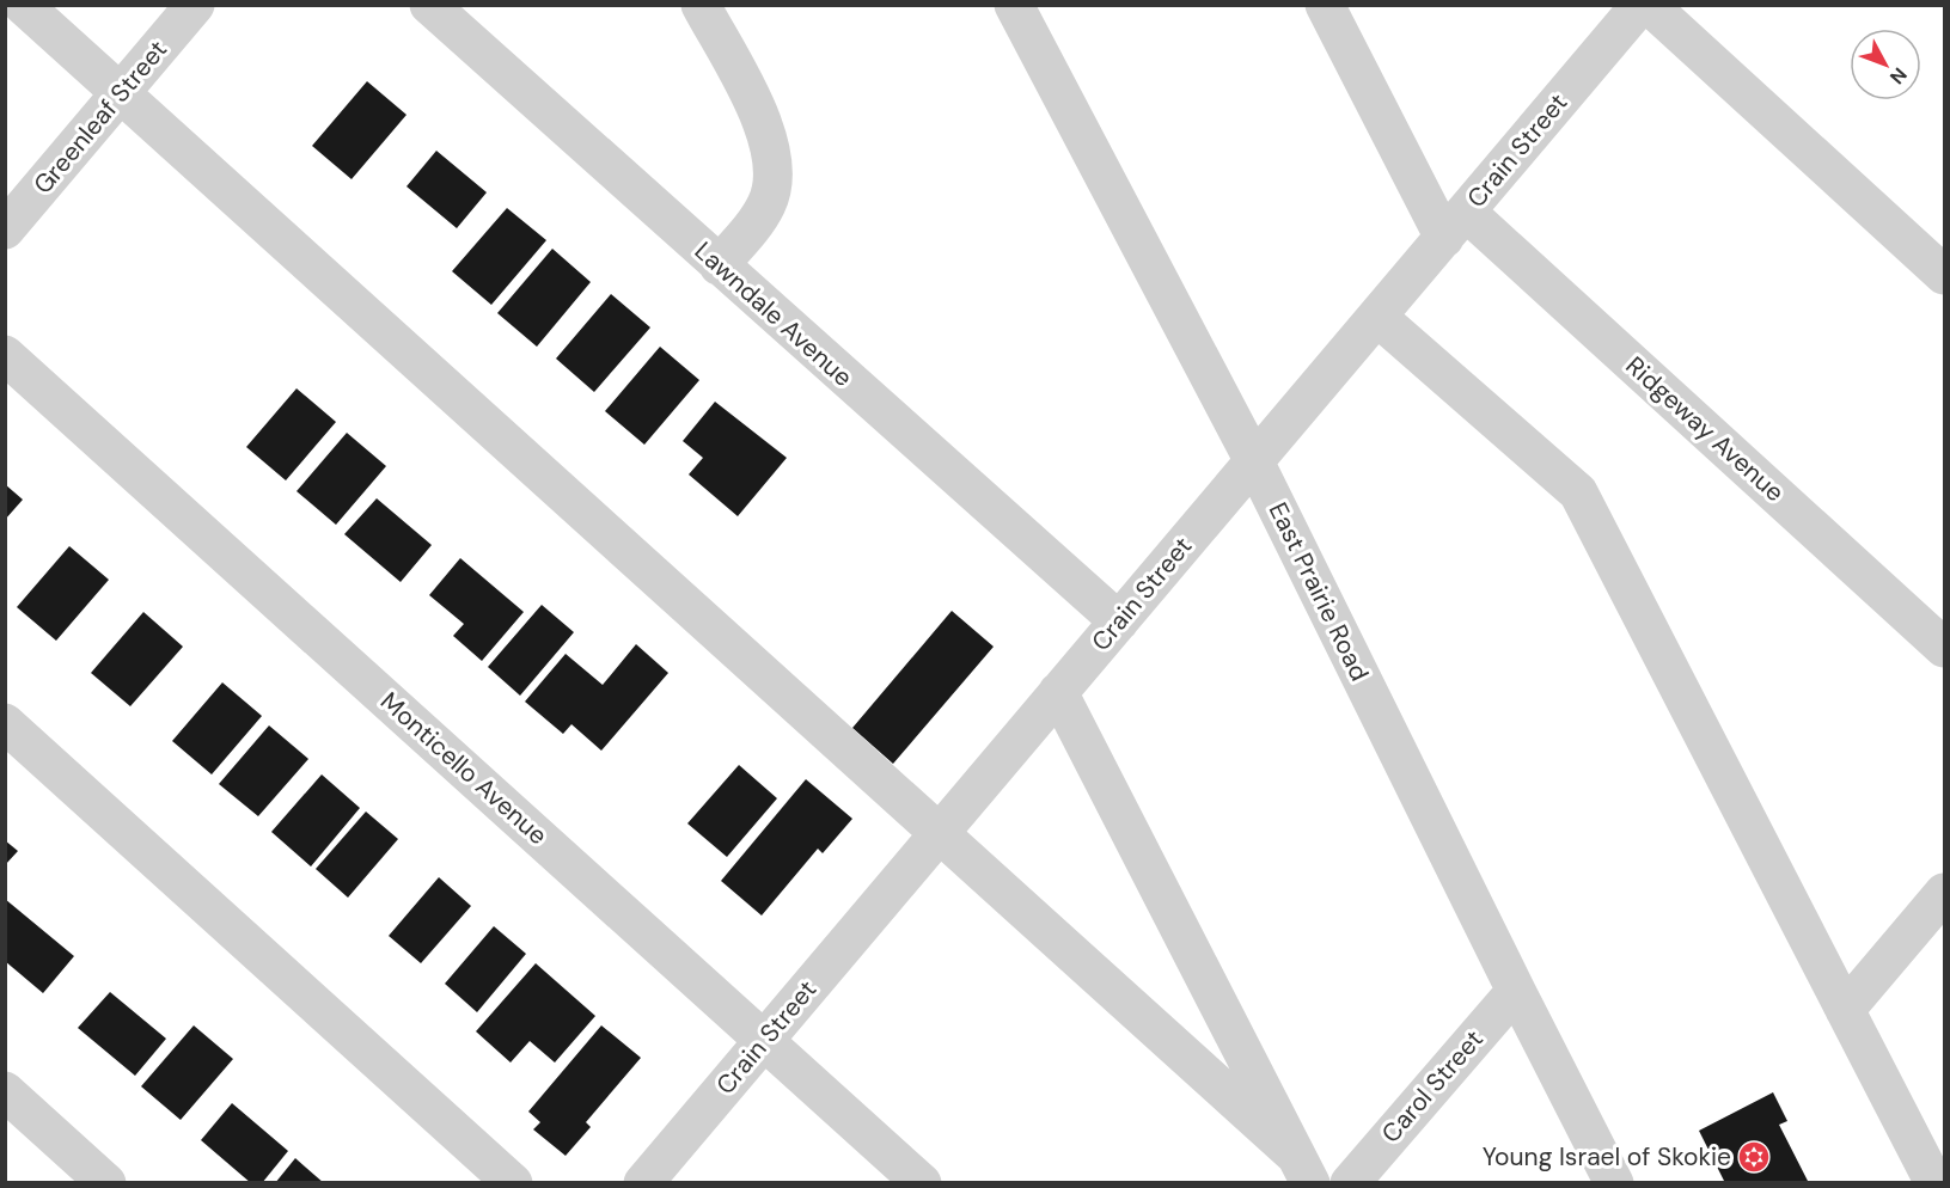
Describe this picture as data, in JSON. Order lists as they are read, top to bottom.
{
  "streets": {
    "street": [
      "Greenleaf Street",
      "Crain Street",
      "Lawndale Avenue",
      "Ridgeway Avenue",
      "East Prairie Road",
      "Monticello Avenue",
      "Carol Street"
    ]
  },
  "crossings": [
    ["Crain Street", "Lawndale Avenue"],
    ["Crain Street", "Ridgeway Avenue"],
    ["Crain Street", "East Prairie Road"],
    ["Crain Street", "Monticello Avenue"],
    ["East Prairie Road", "Carol Street"]
  ],
  "places": {
    "synagogue": ["Young Israel of Skokie"]
  },
  "north": "bottom right"
}
